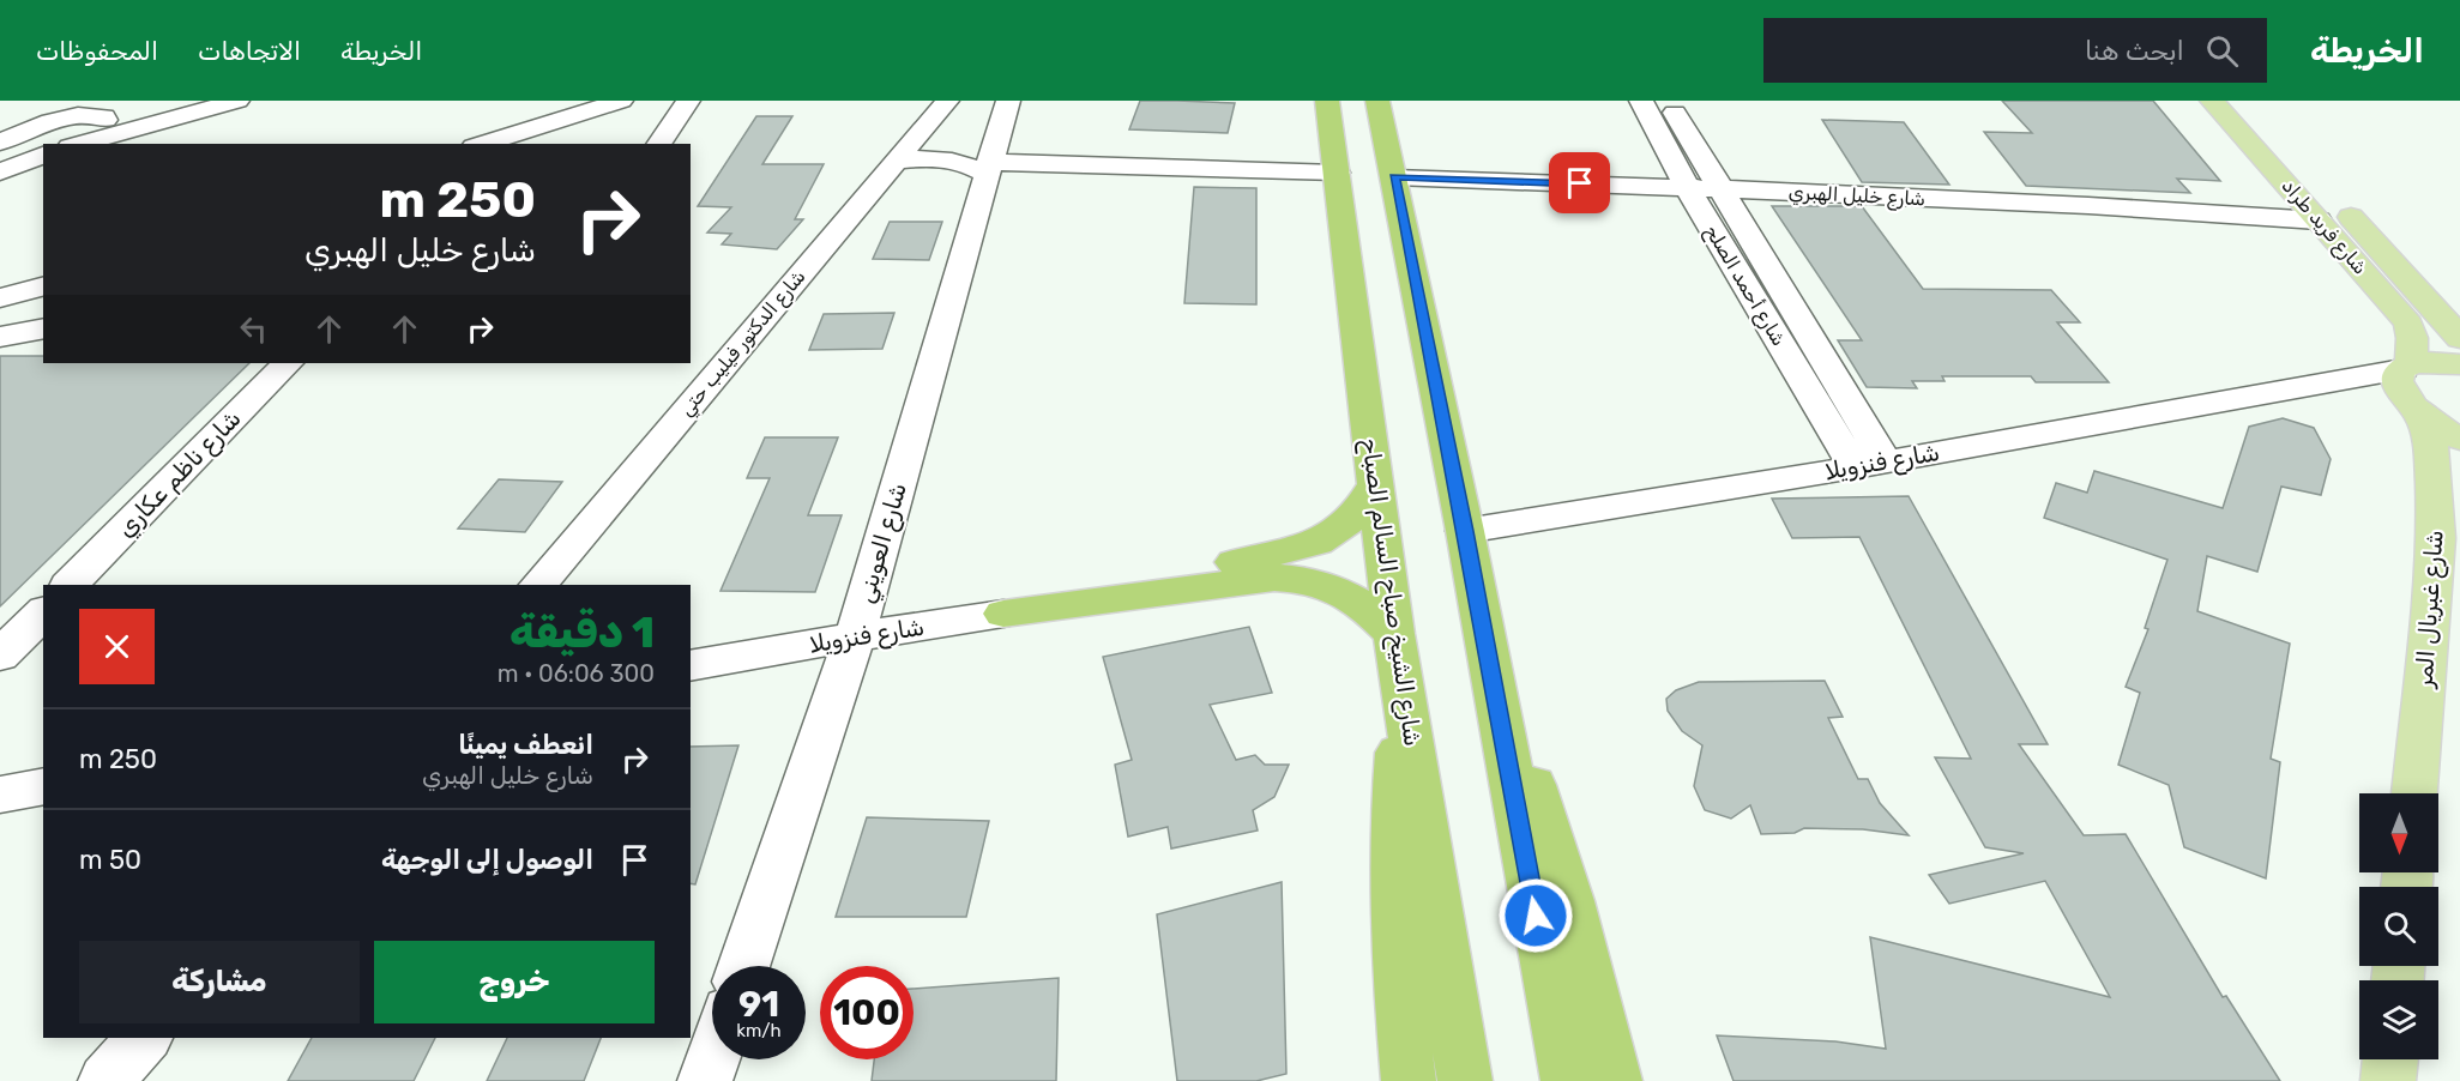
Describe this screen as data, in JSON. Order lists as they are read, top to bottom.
{
  "streets": {
    "highway": ["شارع الشيخ صباح السالم الصباح"],
    "main road": ["شارع فريد طراد", "شارع غبريال المر"],
    "street": [
      "شارع خليل الهبري",
      "شارع أحمد الصلح",
      "شارع الدكتور فيليب حتي",
      "شارع فنزويلا",
      "شارع ناظم عكاري",
      "شارع العويني"
    ]
  },
  "crossings": [
    ["شارع خليل الهبري", "شارع فريد طراد"],
    ["شارع خليل الهبري", "شارع أحمد الصلح"],
    ["شارع فريد طراد", "شارع فنزويلا"],
    ["شارع فريد طراد", "شارع غبريال المر"],
    ["شارع أحمد الصلح", "شارع فنزويلا"],
    ["شارع فنزويلا", "شارع العويني"],
    ["شارع فنزويلا", "شارع غبريال المر"]
  ],
  "north": "bottom",
  "page": {
    "header": "الخريطة",
    "search": "ابحث هنا",
    "nav": ["الخريطة", "الاتجاهات", "المحفوظات"],
    "turn": ["250 m", "شارع خليل الهبري"],
    "heading": ["1 دقيقة", "300 m · 06:06"],
    "list": [
      {
        "name": "انعطف يمينًا",
        "note": "شارع خليل الهبري",
        "value": "250 m"
      },
      {
        "name": "الوصول إلى الوجهة",
        "value": "50 m"
      }
    ],
    "buttons": ["خروج", "مشاركة"],
    "speed": "91 km/h",
    "limit": "100"
  }
}
